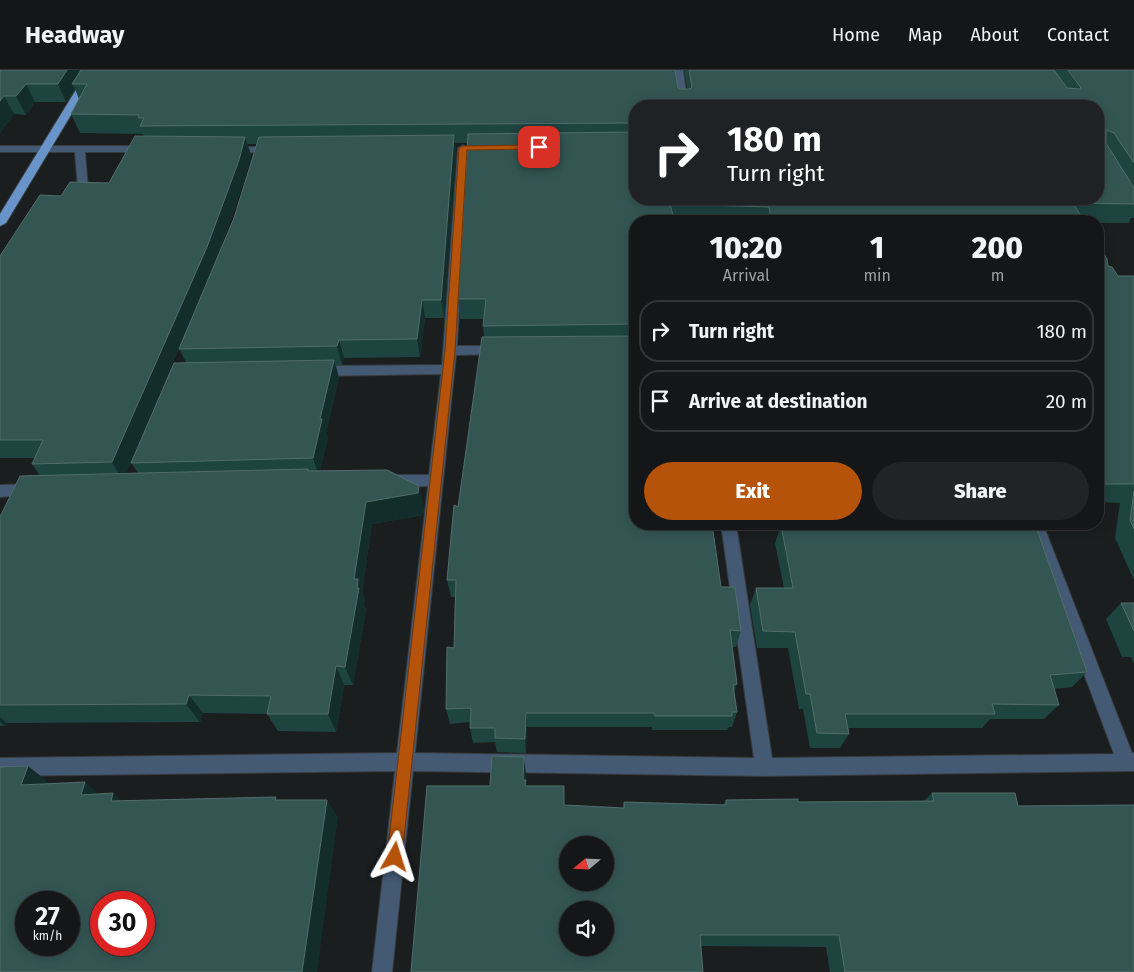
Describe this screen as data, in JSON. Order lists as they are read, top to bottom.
{
  "north": "left",
  "page": {
    "header": "Headway",
    "nav": [
      "Home",
      "Map",
      "About",
      "Contact"
    ],
    "turn": ["180 m", "Turn right"],
    "eta": [
      "10:20",
      "Arrival",
      "1",
      "min",
      "200",
      "m"
    ],
    "list": [
      {
        "name": "Turn right",
        "value": "180 m"
      },
      {
        "name": "Arrive at destination",
        "value": "20 m"
      }
    ],
    "buttons": ["Exit", "Share"],
    "speed": "27 km/h",
    "limit": "30"
  }
}
